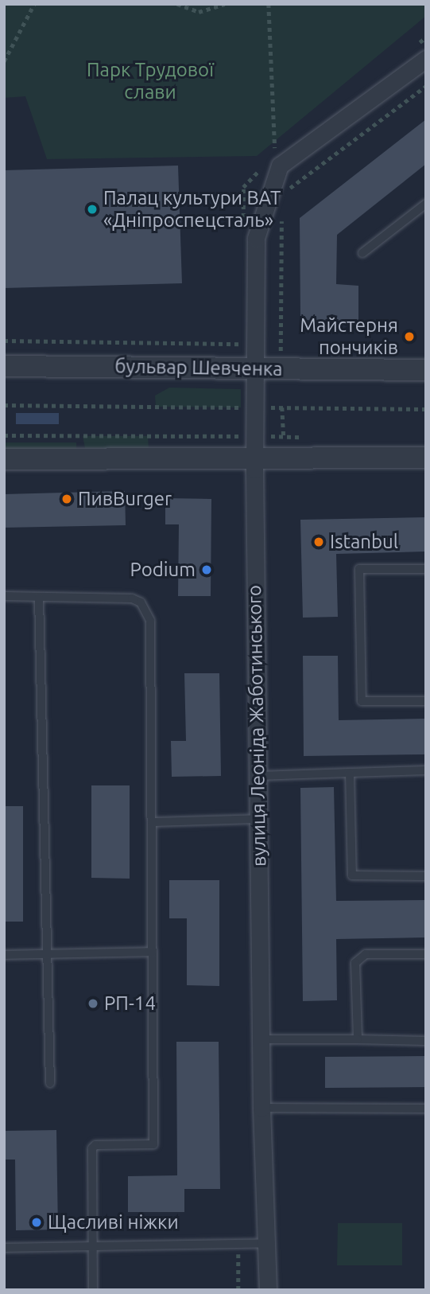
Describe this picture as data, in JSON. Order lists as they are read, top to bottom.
{
  "streets": {
    "street": ["бульвар Шевченка", "вулиця Леоніда Жаботинського"]
  },
  "crossings": [
    ["бульвар Шевченка", "вулиця Леоніда Жаботинського"]
  ],
  "parks": ["Парк Трудової слави"],
  "places": [
    "Палац культури ВАТ «Дніпроспецсталь»",
    "Майстерня пончиків",
    "ПивBurger",
    "Istanbul",
    "Podium",
    "РП-14",
    "Щасливі ніжки"
  ]
}
